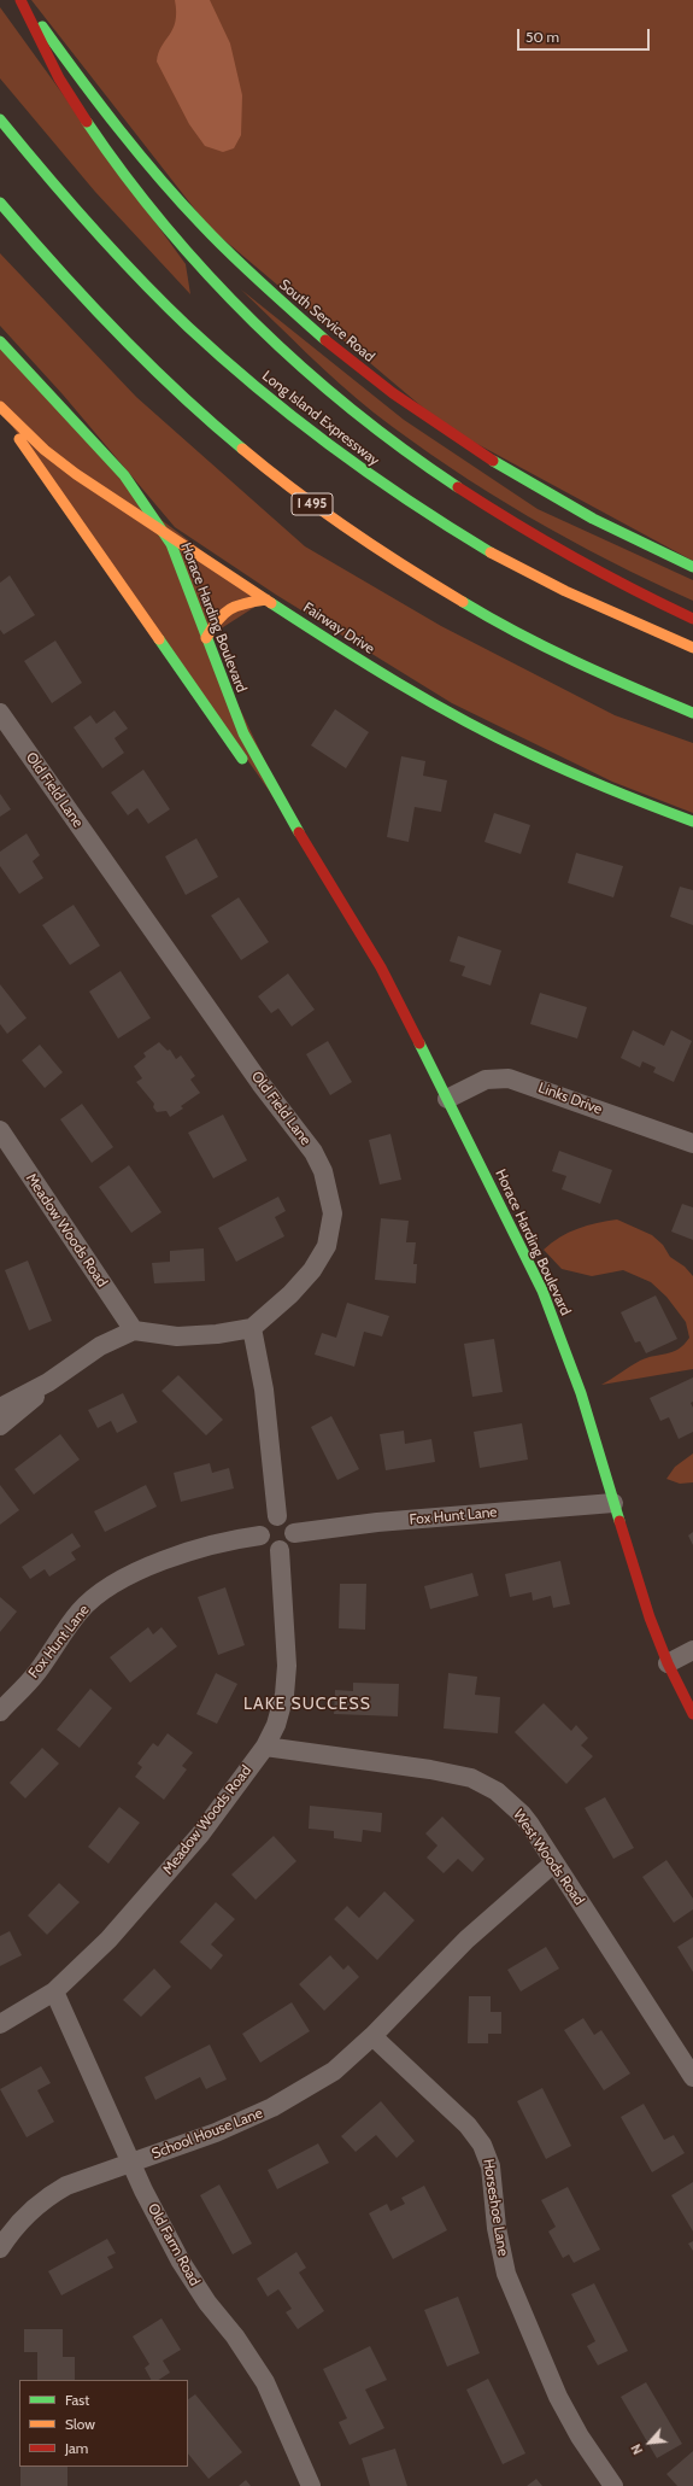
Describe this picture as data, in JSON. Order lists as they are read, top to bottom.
{
  "streets": {
    "main road": [
      "South Service Road",
      "Long Island Expressway",
      "I 495",
      "Horace Harding Boulevard",
      "Fairway Drive"
    ],
    "street": [
      "Old Field Lane",
      "Links Drive",
      "Meadow Woods Road",
      "Fox Hunt Lane",
      "West Woods Road",
      "School House Lane",
      "Horseshoe Lane",
      "Old Farm Road"
    ]
  },
  "crossings": [
    ["Horace Harding Boulevard", "Fairway Drive"],
    ["Horace Harding Boulevard", "Links Drive"],
    ["Horace Harding Boulevard", "Fox Hunt Lane"],
    ["Meadow Woods Road", "Fox Hunt Lane"],
    ["Meadow Woods Road", "West Woods Road"],
    ["Meadow Woods Road", "Old Farm Road"],
    ["West Woods Road", "School House Lane"],
    ["School House Lane", "Horseshoe Lane"],
    ["School House Lane", "Old Farm Road"]
  ],
  "districts": ["LAKE SUCCESS"],
  "legend": ["Fast", "Slow", "Jam"],
  "scale_bar": "50 m",
  "north": "bottom left"
}
